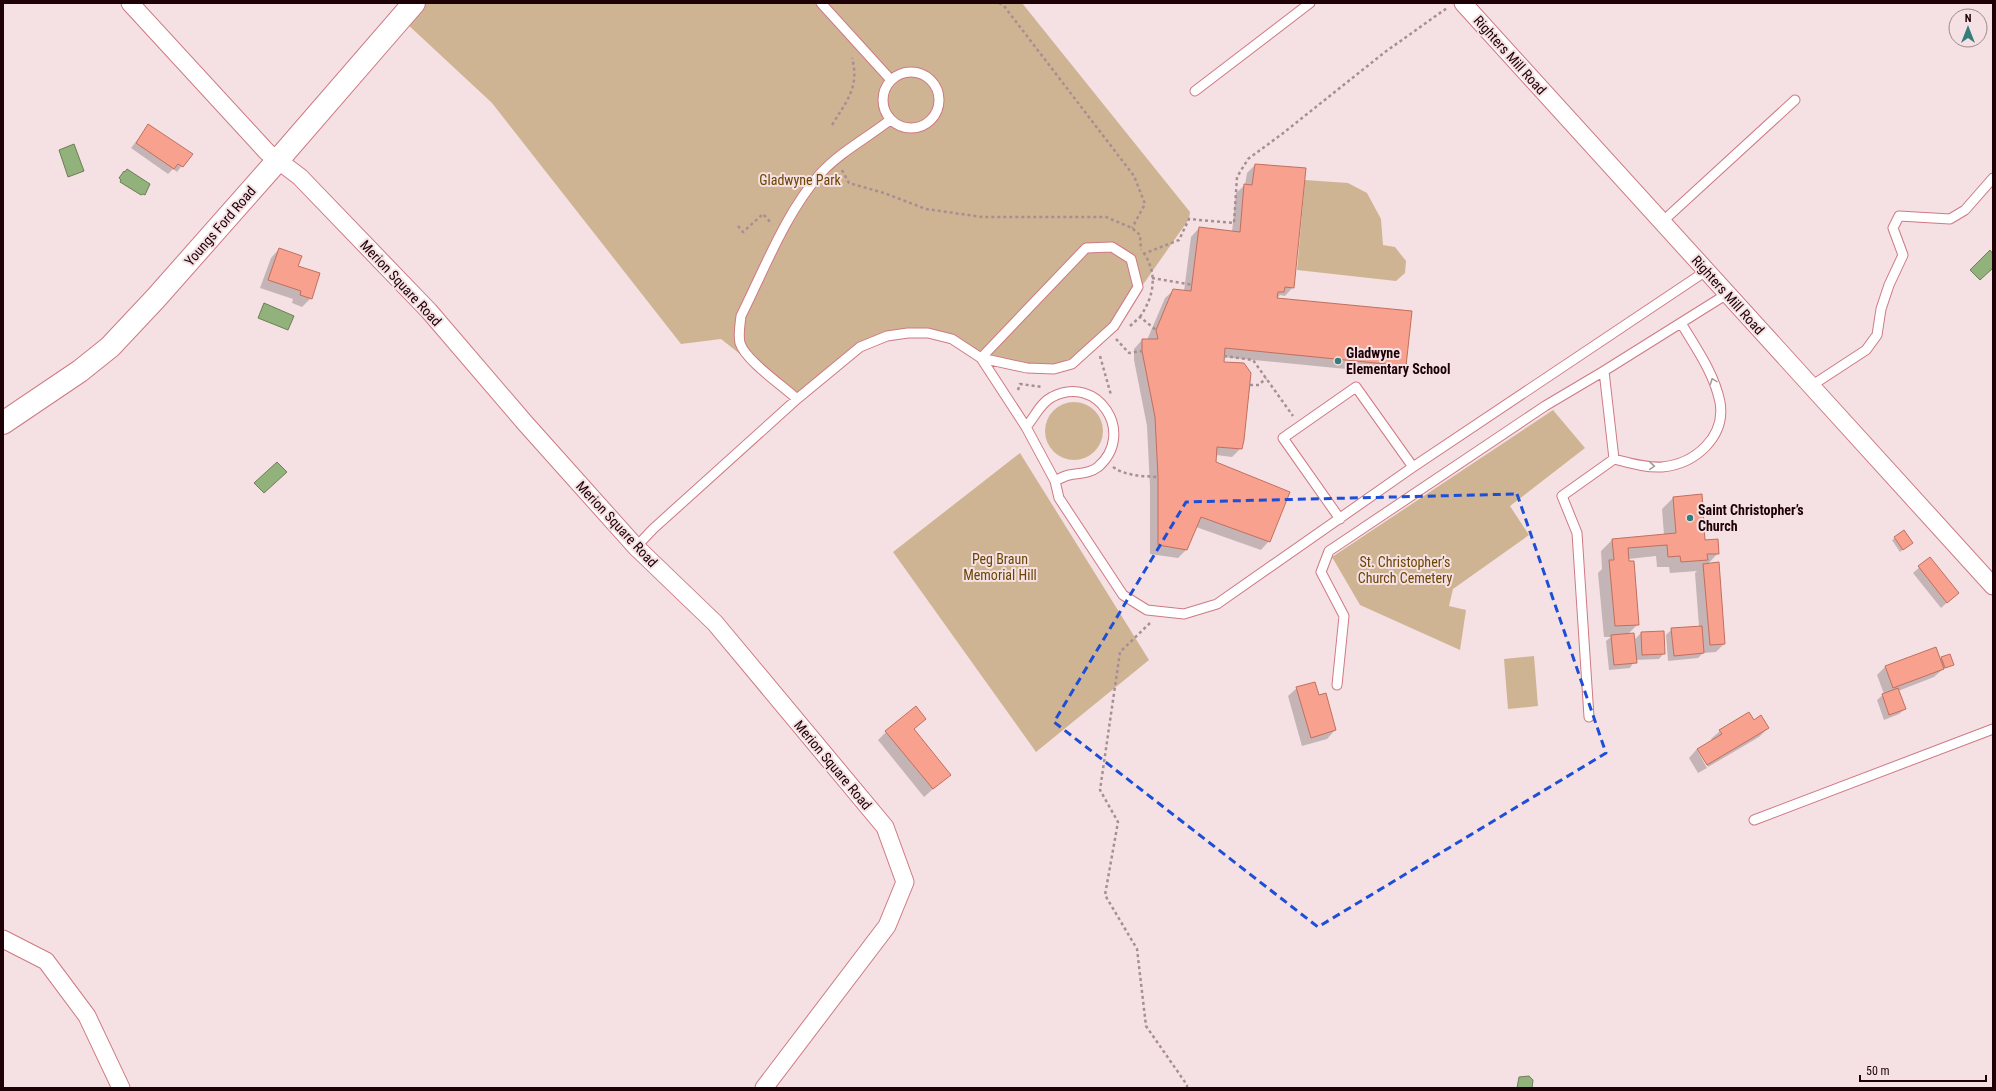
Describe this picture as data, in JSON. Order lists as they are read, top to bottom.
{
  "streets": {
    "street": ["Righters Mill Road", "Youngs Ford Road", "Merion Square Road"]
  },
  "crossings": [
    ["Youngs Ford Road", "Merion Square Road"]
  ],
  "parks": ["Gladwyne Park", "Peg Braun Memorial Hill", "St. Christopher’s Church Cemetery"],
  "places": ["Gladwyne Elementary School", "Saint Christopher’s Church"],
  "scale_bar": "50 m",
  "north": "top"
}
